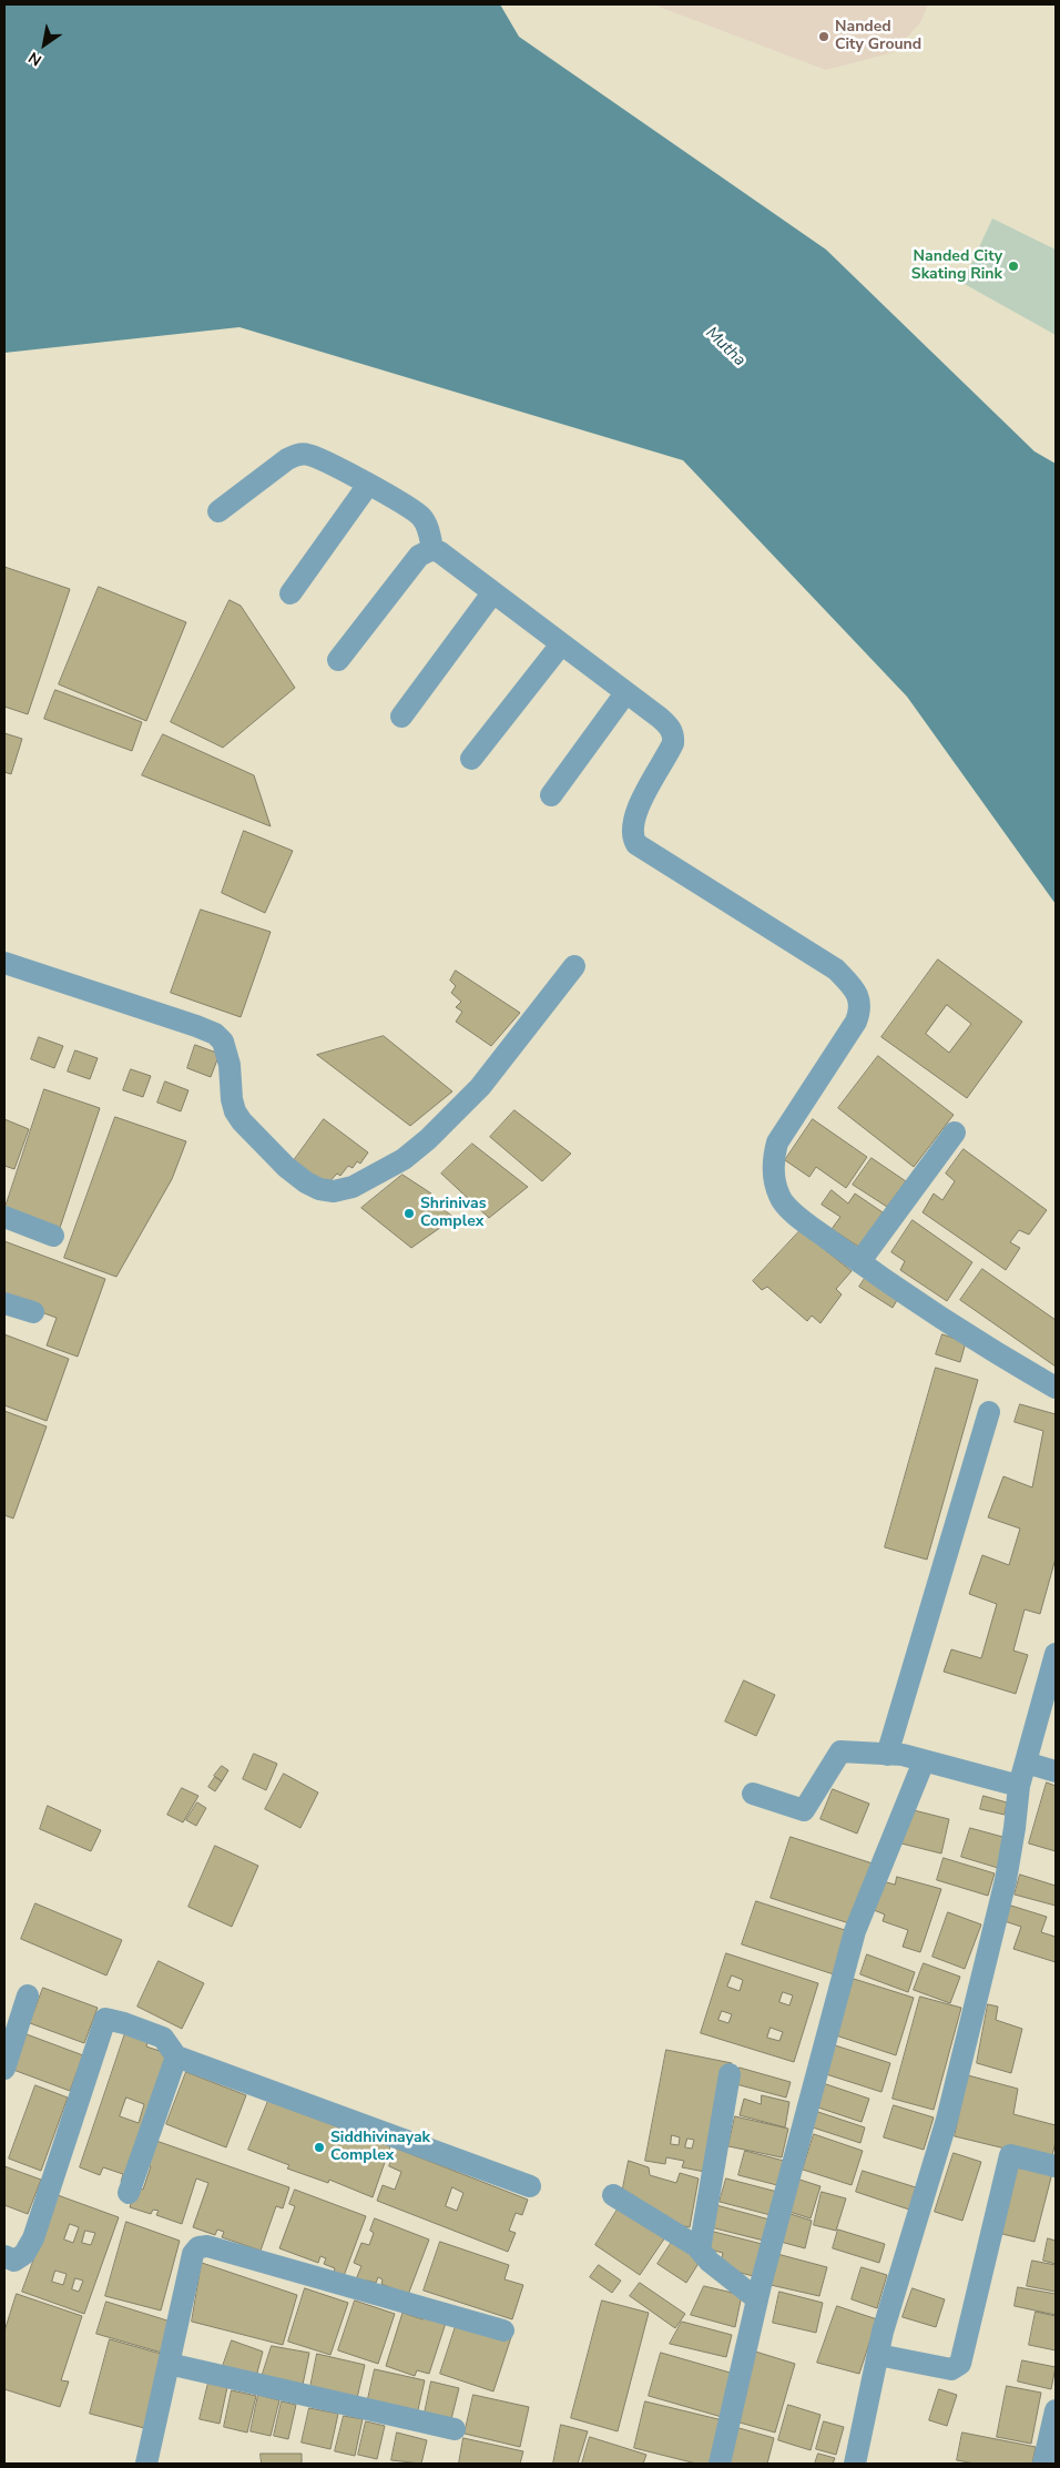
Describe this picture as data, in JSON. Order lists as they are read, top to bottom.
{
  "water": ["Mutha"],
  "places": [
    "Nanded City Ground",
    "Nanded City Skating Rink",
    "Shrinivas Complex",
    "Siddhivinayak Complex"
  ],
  "north": "bottom left"
}
